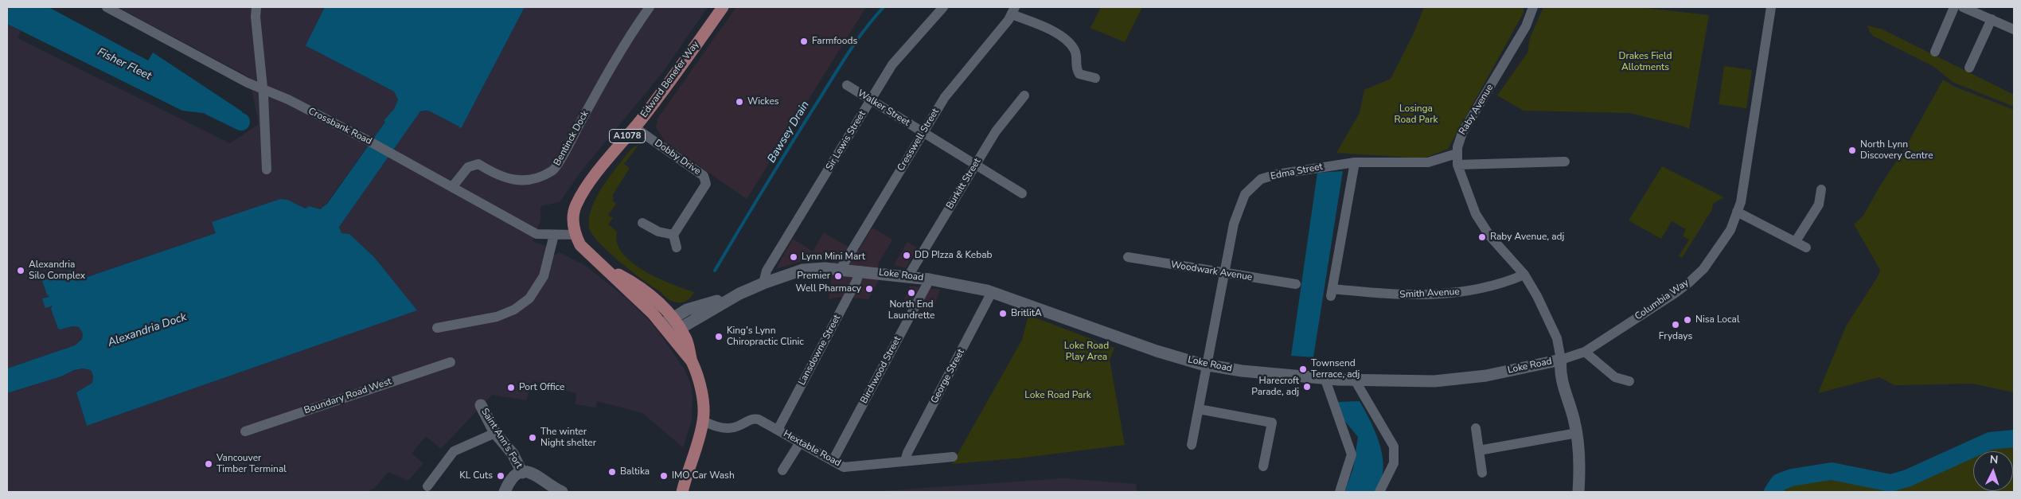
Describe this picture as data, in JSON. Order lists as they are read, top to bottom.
{
  "streets": {
    "main road": ["Edward Benefer Way", "A1078"],
    "street": [
      "Walker Street",
      "Raby Avenue",
      "Crossbank Road",
      "Bentinck Dock",
      "Cresswell Street",
      "Sir Lewis Street",
      "Dobby Drive",
      "Edma Street",
      "Burkitt Street",
      "Woodwark Avenue",
      "Loke Road",
      "Smith Avenue",
      "Columbia Way",
      "Lansdowne Street",
      "Birchwood Street",
      "George Street",
      "Boundary Road West",
      "Saint Ann's Fort",
      "Hextable Road"
    ]
  },
  "crossings": [
    ["Edward Benefer Way", "Crossbank Road"],
    ["Edward Benefer Way", "Dobby Drive"],
    ["Walker Street", "Cresswell Street"],
    ["Walker Street", "Sir Lewis Street"],
    ["Walker Street", "Burkitt Street"],
    ["Raby Avenue", "Edma Street"],
    ["Raby Avenue", "Loke Road"],
    ["Raby Avenue", "Smith Avenue"],
    ["Raby Avenue", "Columbia Way"],
    ["Crossbank Road", "Bentinck Dock"],
    ["Cresswell Street", "Loke Road"],
    ["Sir Lewis Street", "Loke Road"],
    ["Edma Street", "Woodwark Avenue"],
    ["Edma Street", "Loke Road"],
    ["Edma Street", "Smith Avenue"],
    ["Burkitt Street", "Loke Road"],
    ["Loke Road", "Columbia Way"],
    ["Loke Road", "Lansdowne Street"],
    ["Loke Road", "Birchwood Street"],
    ["Loke Road", "George Street"],
    ["Lansdowne Street", "Hextable Road"],
    ["Birchwood Street", "Hextable Road"],
    ["George Street", "Hextable Road"]
  ],
  "water": ["Fisher Fleet", "Bawsey Drain", "Alexandria Dock"],
  "parks": [
    "Drakes Field Allotments",
    "Losinga Road Park",
    "Loke Road Play Area",
    "Loke Road Park"
  ],
  "places": [
    "Farmfoods",
    "Wickes",
    "North Lynn Discovery Centre",
    "Raby Avenue, adj",
    "DD PIzza & Kebab",
    "Lynn Mini Mart",
    "Alexandria Silo Complex",
    "Premier",
    "Well Pharmacy",
    "North End Laundrette",
    "BritlitA",
    "Nisa Local",
    "Frydays",
    "King's Lynn Chiropractic Clinic",
    "Townsend Terrace, adj",
    "Harecroft Parade, adj",
    "Port Office",
    "The winter Night shelter",
    "Vancouver Timber Terminal",
    "Baltika",
    "KL Cuts",
    "IMO Car Wash"
  ],
  "north": "top"
}
